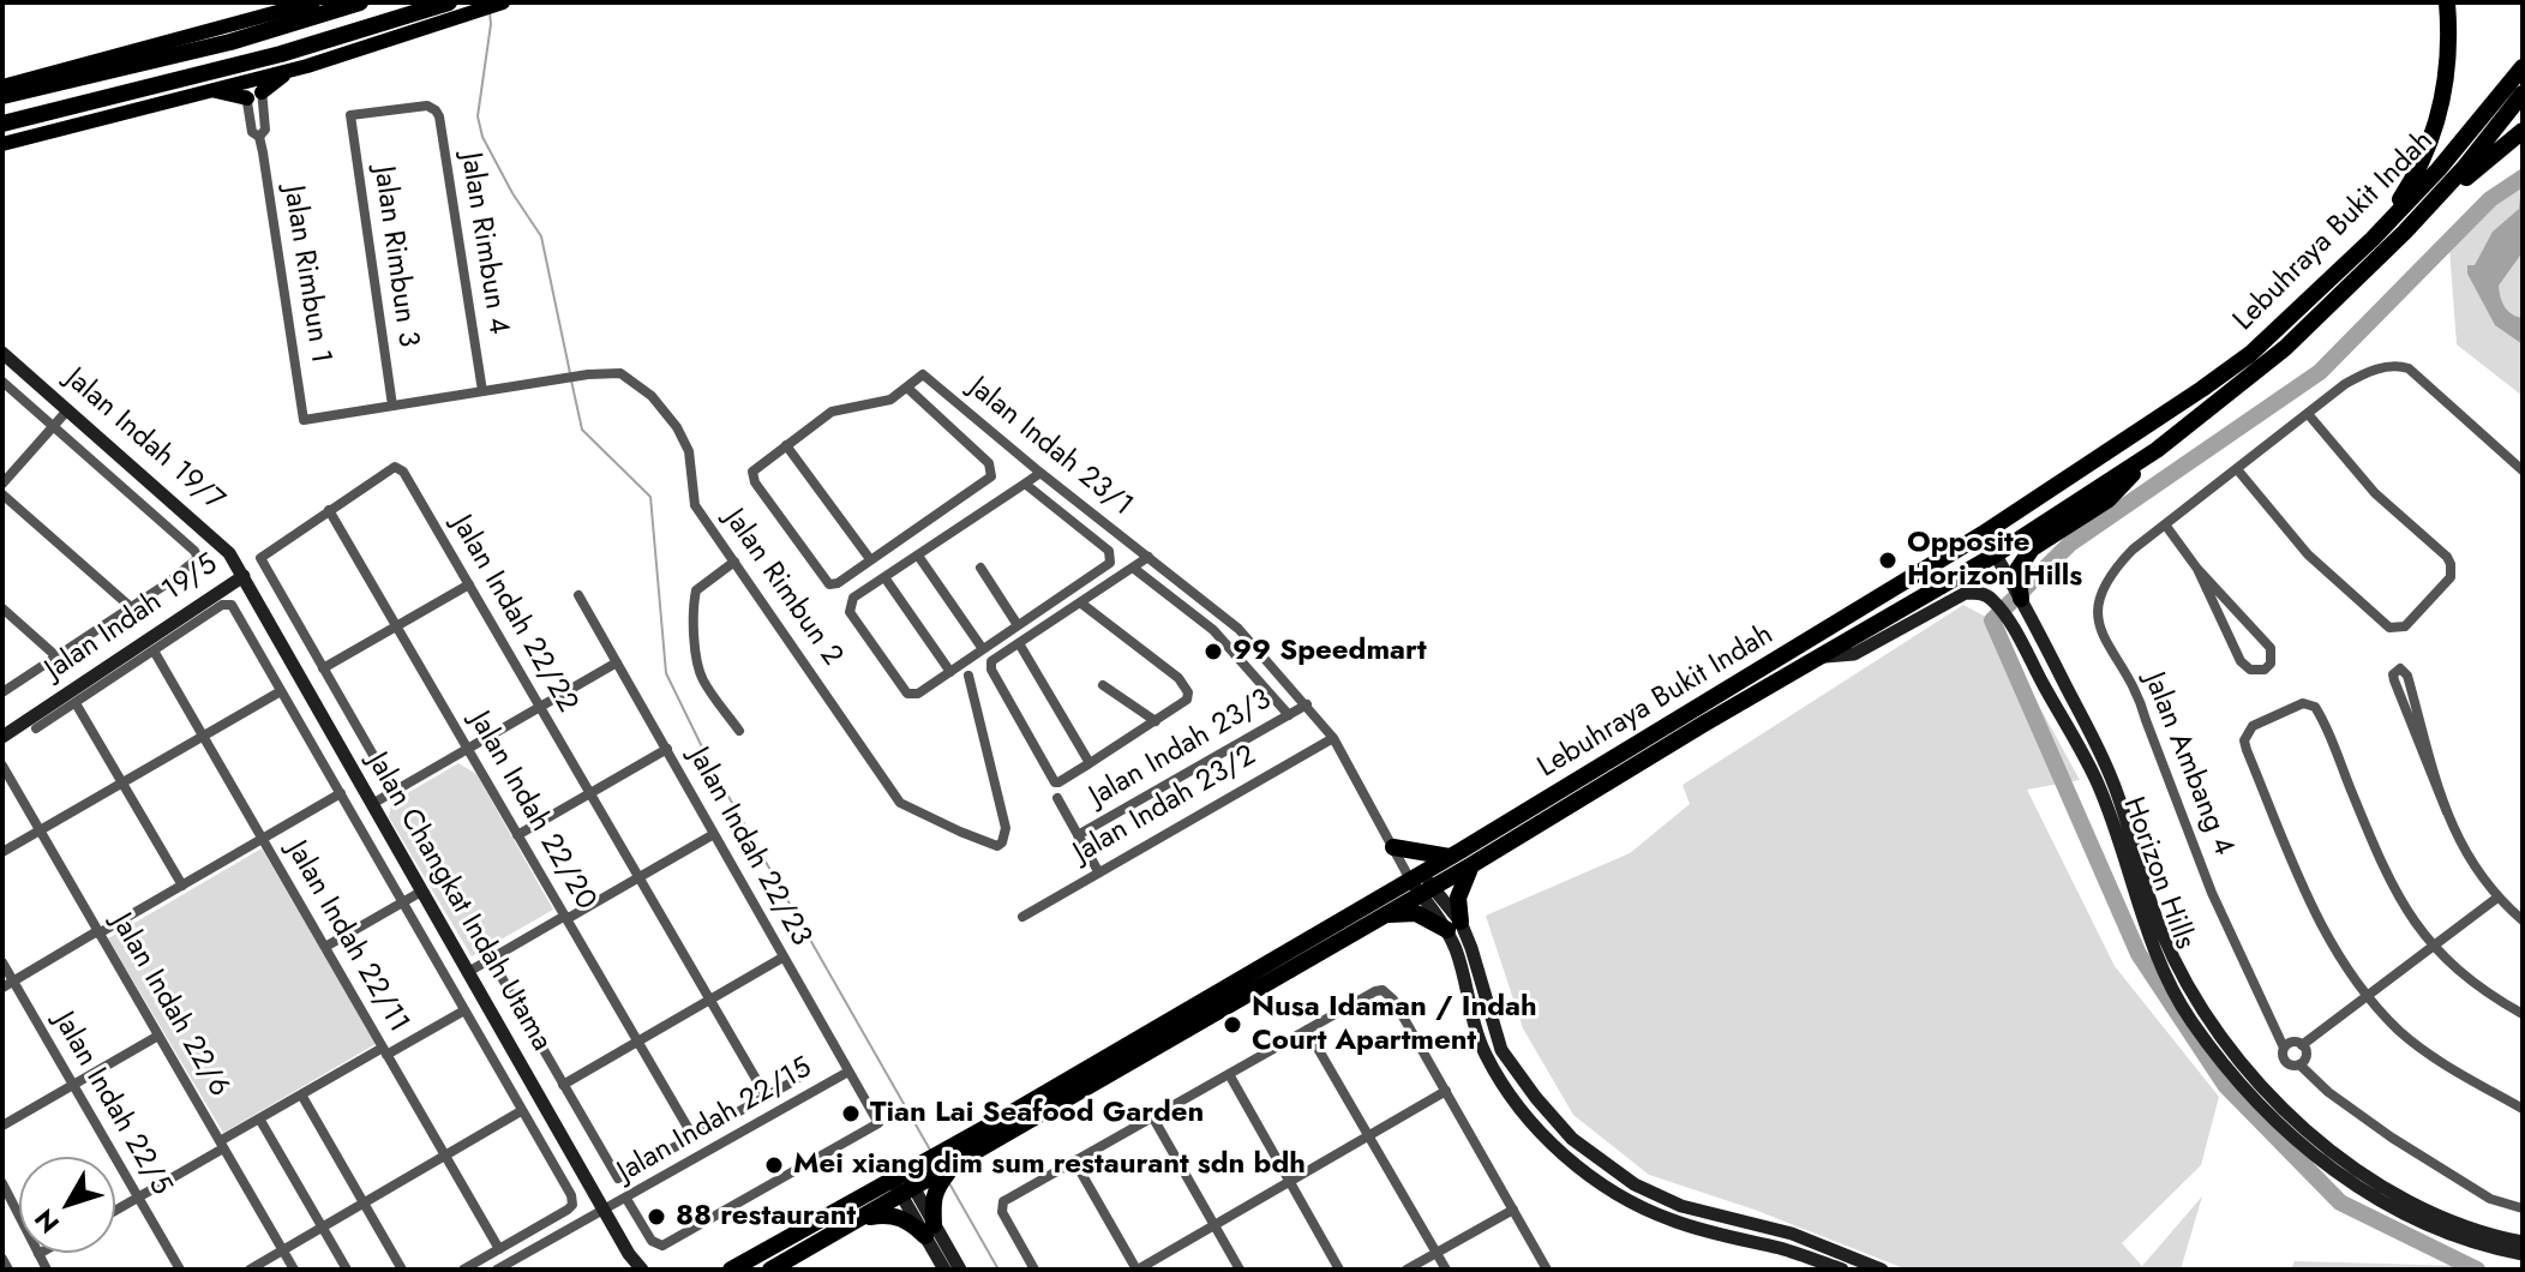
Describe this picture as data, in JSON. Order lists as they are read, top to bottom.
{
  "streets": {
    "highway": ["Lebuhraya Bukit Indah"],
    "street": [
      "Jalan Rimbun 4",
      "Jalan Rimbun 3",
      "Jalan Rimbun 1",
      "Jalan Indah 19/7",
      "Jalan Indah 23/1",
      "Jalan Rimbun 2",
      "Jalan Indah 22/22",
      "Jalan Indah 19/5",
      "Jalan Indah 23/3",
      "Jalan Ambang 4",
      "Jalan Indah 23/2",
      "Jalan Indah 22/20",
      "Jalan Indah 22/23",
      "Horizon Hills",
      "Jalan Changkat Indah Utama",
      "Jalan Indah 22/11",
      "Jalan Indah 22/6",
      "Jalan Indah 22/5",
      "Jalan Indah 22/15"
    ]
  },
  "crossings": [
    ["Lebuhraya Bukit Indah", "Jalan Indah 23/1"],
    ["Lebuhraya Bukit Indah", "Horizon Hills"],
    ["Jalan Rimbun 4", "Jalan Rimbun 3"],
    ["Jalan Rimbun 4", "Jalan Rimbun 2"],
    ["Jalan Rimbun 3", "Jalan Rimbun 2"],
    ["Jalan Rimbun 1", "Jalan Rimbun 2"],
    ["Jalan Indah 19/7", "Jalan Indah 19/5"],
    ["Jalan Indah 19/7", "Jalan Changkat Indah Utama"],
    ["Jalan Indah 23/1", "Jalan Indah 23/3"],
    ["Jalan Indah 23/1", "Jalan Indah 23/2"],
    ["Jalan Indah 22/22", "Jalan Indah 22/20"],
    ["Jalan Indah 19/5", "Jalan Changkat Indah Utama"],
    ["Jalan Indah 22/23", "Jalan Indah 22/15"],
    ["Jalan Changkat Indah Utama", "Jalan Indah 22/15"]
  ],
  "places": [
    "Opposite Horizon Hills",
    "99 Speedmart",
    "Nusa Idaman / Indah Court Apartment",
    "Tian Lai Seafood Garden",
    "Mei xiang dim sum restaurant sdn bdh",
    "88 restaurant"
  ],
  "north": "bottom left"
}
